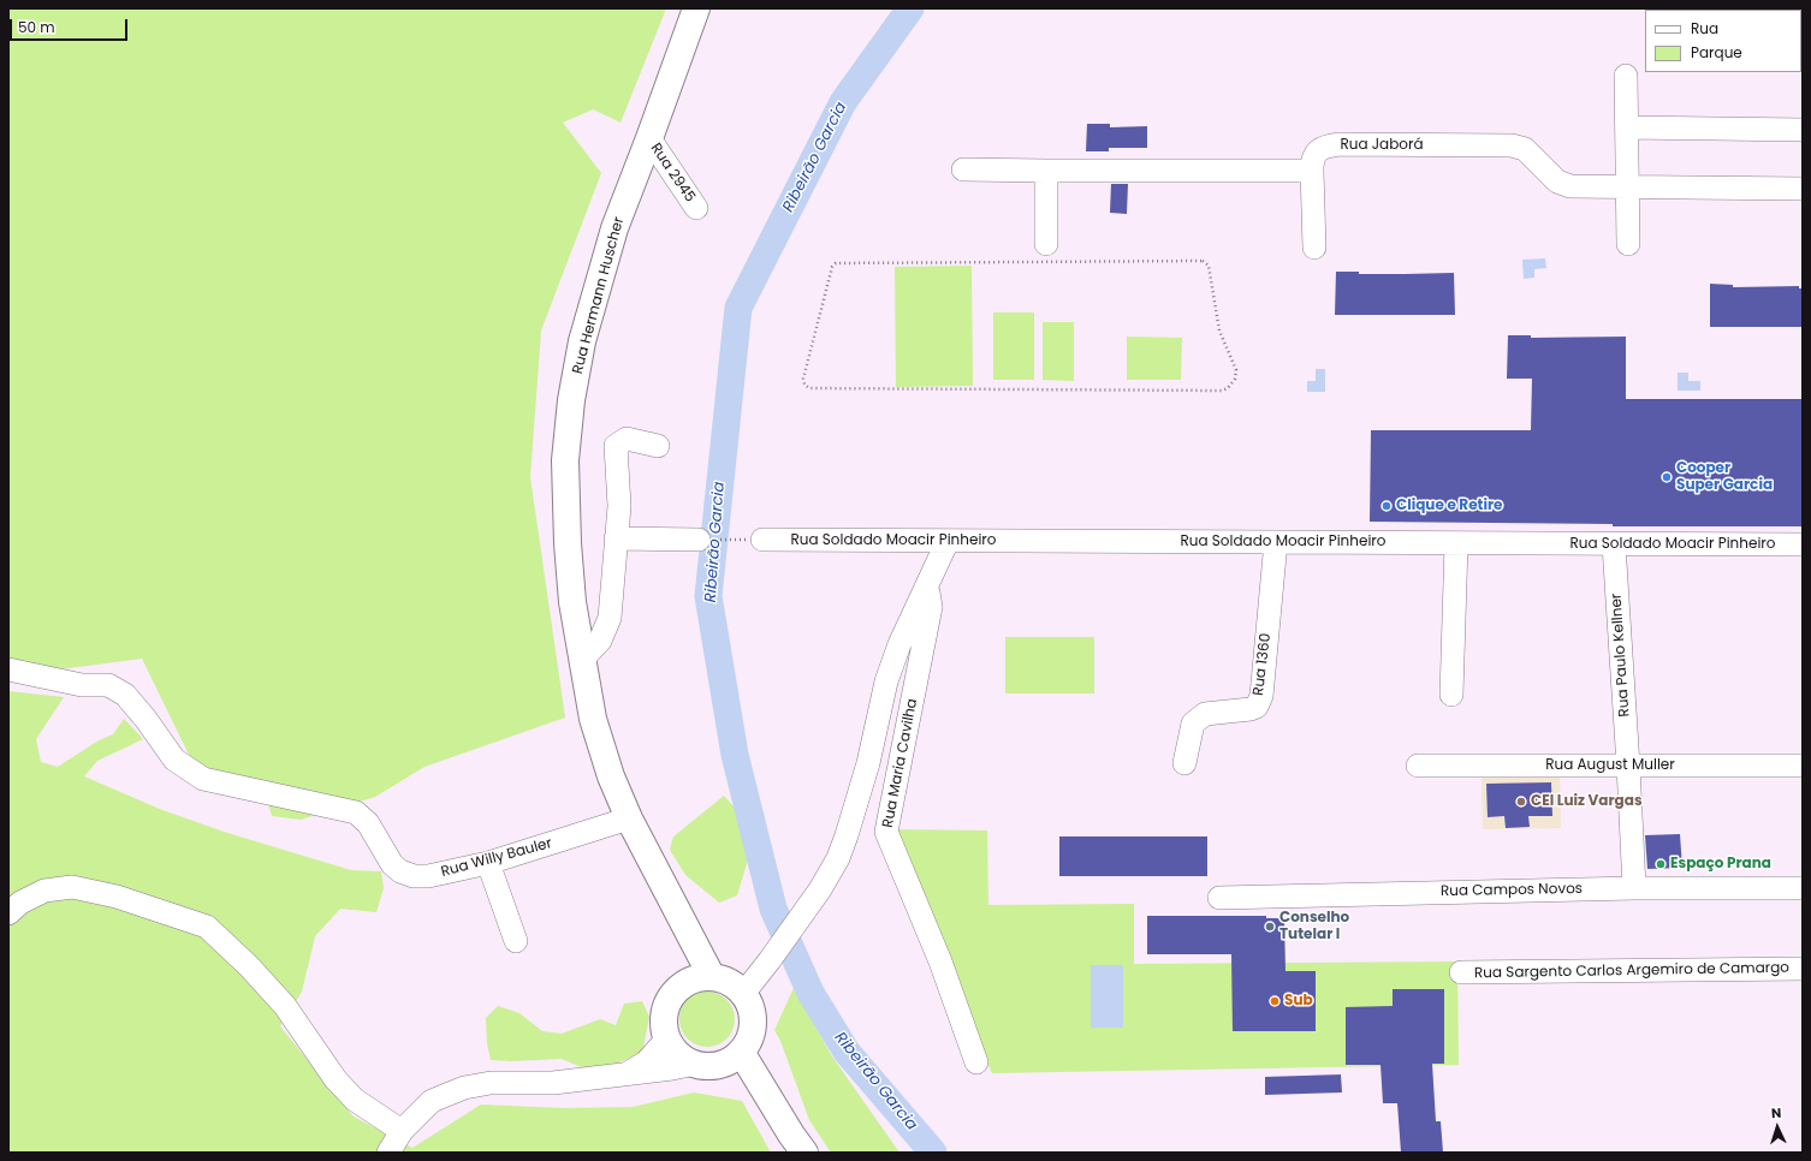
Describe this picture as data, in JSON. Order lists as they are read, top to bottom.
{
  "streets": {
    "main road": ["Rua Hermann Huscher"],
    "street": [
      "Rua Jaborá",
      "Rua 2945",
      "Rua Soldado Moacir Pinheiro",
      "Rua Paulo Kellner",
      "Rua 1360",
      "Rua Maria Cavilha",
      "Rua August Muller",
      "Rua Willy Bauler",
      "Rua Campos Novos",
      "Rua Sargento Carlos Argemiro de Camargo"
    ]
  },
  "crossings": [
    ["Rua 2945", "Rua Hermann Huscher"],
    ["Rua Hermann Huscher", "Rua Willy Bauler"],
    ["Rua Soldado Moacir Pinheiro", "Rua Paulo Kellner"],
    ["Rua Soldado Moacir Pinheiro", "Rua 1360"],
    ["Rua Soldado Moacir Pinheiro", "Rua Maria Cavilha"],
    ["Rua Paulo Kellner", "Rua August Muller"],
    ["Rua Paulo Kellner", "Rua Campos Novos"]
  ],
  "water": ["Ribeirão Garcia"],
  "places": [
    "Cooper Super Garcia",
    "Clique e Retire",
    "CEI Luiz Vargas",
    "Espaço Prana",
    "Conselho Tutelar I",
    "Sub"
  ],
  "legend": ["Rua", "Parque"],
  "scale_bar": "50 m",
  "north": "top"
}
